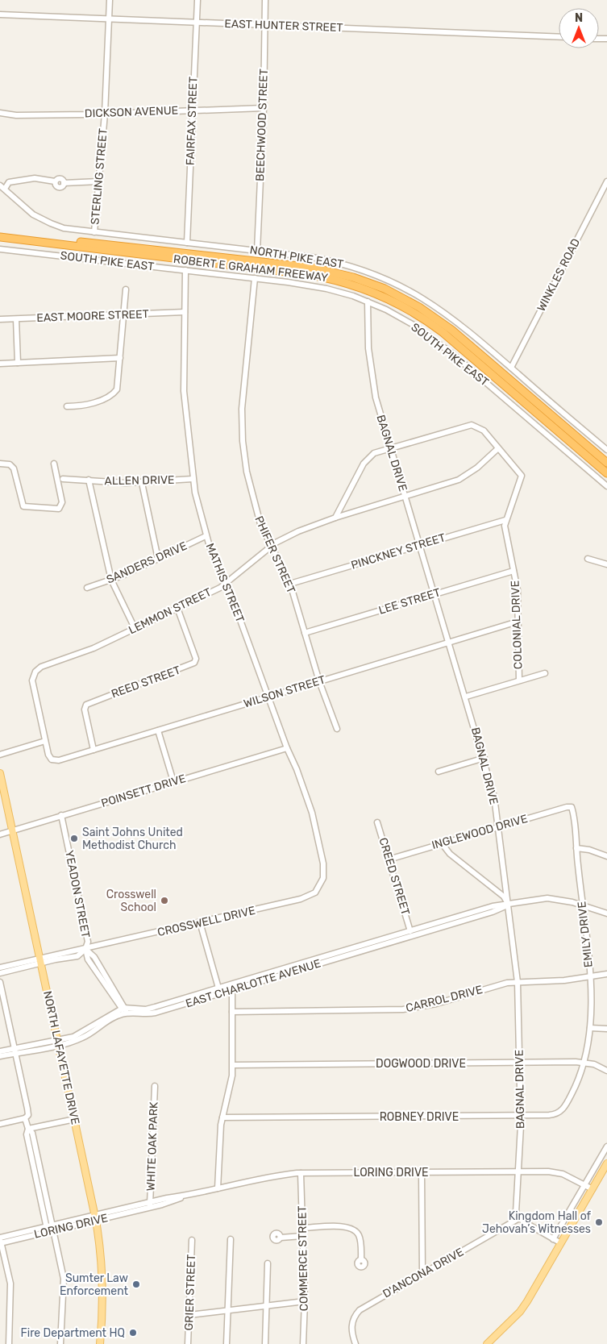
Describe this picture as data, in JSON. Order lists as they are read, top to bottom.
{
  "streets": {
    "highway": ["ROBERT E GRAHAM FREEWAY"],
    "main road": ["NORTH LAFAYETTE DRIVE"],
    "street": [
      "EAST HUNTER STREET",
      "DICKSON AVENUE",
      "FAIRFAX STREET",
      "BEECHWOOD STREET",
      "STERLING STREET",
      "NORTH PIKE EAST",
      "SOUTH PIKE EAST",
      "WINKLES ROAD",
      "EAST MOORE STREET",
      "BAGNAL DRIVE",
      "ALLEN DRIVE",
      "PINCKNEY STREET",
      "PHIFER STREET",
      "SANDERS DRIVE",
      "MATHIS STREET",
      "LEE STREET",
      "LEMMON STREET",
      "COLONIAL DRIVE",
      "REED STREET",
      "WILSON STREET",
      "POINSETT DRIVE",
      "INGLEWOOD DRIVE",
      "CREED STREET",
      "YEADON STREET",
      "CROSSWELL DRIVE",
      "EMILY DRIVE",
      "EAST CHARLOTTE AVENUE",
      "CARROL DRIVE",
      "DOGWOOD DRIVE",
      "ROBNEY DRIVE",
      "WHITE OAK PARK",
      "LORING DRIVE",
      "COMMERCE STREET",
      "D'ANCONA DRIVE",
      "GRIER STREET"
    ]
  },
  "crossings": [
    ["EAST HUNTER STREET", "FAIRFAX STREET"],
    ["EAST HUNTER STREET", "BEECHWOOD STREET"],
    ["EAST HUNTER STREET", "STERLING STREET"],
    ["DICKSON AVENUE", "FAIRFAX STREET"],
    ["DICKSON AVENUE", "BEECHWOOD STREET"],
    ["DICKSON AVENUE", "STERLING STREET"],
    ["FAIRFAX STREET", "NORTH PIKE EAST"],
    ["BEECHWOOD STREET", "NORTH PIKE EAST"],
    ["STERLING STREET", "NORTH PIKE EAST"],
    ["NORTH PIKE EAST", "WINKLES ROAD"],
    ["SOUTH PIKE EAST", "BAGNAL DRIVE"],
    ["SOUTH PIKE EAST", "PHIFER STREET"],
    ["SOUTH PIKE EAST", "MATHIS STREET"],
    ["EAST MOORE STREET", "MATHIS STREET"],
    ["BAGNAL DRIVE", "PINCKNEY STREET"],
    ["BAGNAL DRIVE", "LEE STREET"],
    ["BAGNAL DRIVE", "LEMMON STREET"],
    ["BAGNAL DRIVE", "WILSON STREET"],
    ["BAGNAL DRIVE", "INGLEWOOD DRIVE"],
    ["BAGNAL DRIVE", "EAST CHARLOTTE AVENUE"],
    ["BAGNAL DRIVE", "CARROL DRIVE"],
    ["BAGNAL DRIVE", "DOGWOOD DRIVE"],
    ["BAGNAL DRIVE", "ROBNEY DRIVE"],
    ["BAGNAL DRIVE", "LORING DRIVE"],
    ["BAGNAL DRIVE", "D'ANCONA DRIVE"],
    ["ALLEN DRIVE", "MATHIS STREET"],
    ["PINCKNEY STREET", "PHIFER STREET"],
    ["PINCKNEY STREET", "COLONIAL DRIVE"],
    ["PHIFER STREET", "LEE STREET"],
    ["PHIFER STREET", "LEMMON STREET"],
    ["PHIFER STREET", "WILSON STREET"],
    ["SANDERS DRIVE", "MATHIS STREET"],
    ["MATHIS STREET", "LEMMON STREET"],
    ["MATHIS STREET", "WILSON STREET"],
    ["MATHIS STREET", "POINSETT DRIVE"],
    ["MATHIS STREET", "CROSSWELL DRIVE"],
    ["LEE STREET", "COLONIAL DRIVE"],
    ["LEMMON STREET", "COLONIAL DRIVE"],
    ["LEMMON STREET", "REED STREET"],
    ["LEMMON STREET", "WILSON STREET"],
    ["COLONIAL DRIVE", "WILSON STREET"],
    ["REED STREET", "WILSON STREET"],
    ["POINSETT DRIVE", "YEADON STREET"],
    ["POINSETT DRIVE", "NORTH LAFAYETTE DRIVE"],
    ["INGLEWOOD DRIVE", "CREED STREET"],
    ["INGLEWOOD DRIVE", "EMILY DRIVE"],
    ["CREED STREET", "EAST CHARLOTTE AVENUE"],
    ["YEADON STREET", "CROSSWELL DRIVE"],
    ["YEADON STREET", "EAST CHARLOTTE AVENUE"],
    ["CROSSWELL DRIVE", "NORTH LAFAYETTE DRIVE"],
    ["EMILY DRIVE", "EAST CHARLOTTE AVENUE"],
    ["EMILY DRIVE", "CARROL DRIVE"],
    ["EMILY DRIVE", "DOGWOOD DRIVE"],
    ["EMILY DRIVE", "ROBNEY DRIVE"],
    ["EAST CHARLOTTE AVENUE", "NORTH LAFAYETTE DRIVE"],
    ["NORTH LAFAYETTE DRIVE", "LORING DRIVE"],
    ["DOGWOOD DRIVE", "ROBNEY DRIVE"],
    ["WHITE OAK PARK", "LORING DRIVE"],
    ["LORING DRIVE", "COMMERCE STREET"]
  ],
  "places": [
    "Saint Johns United Methodist Church",
    "Crosswell School",
    "Kingdom Hall of Jehovah’s Witnesses",
    "Sumter Law Enforcement",
    "Fire Department HQ"
  ],
  "north": "top"
}
